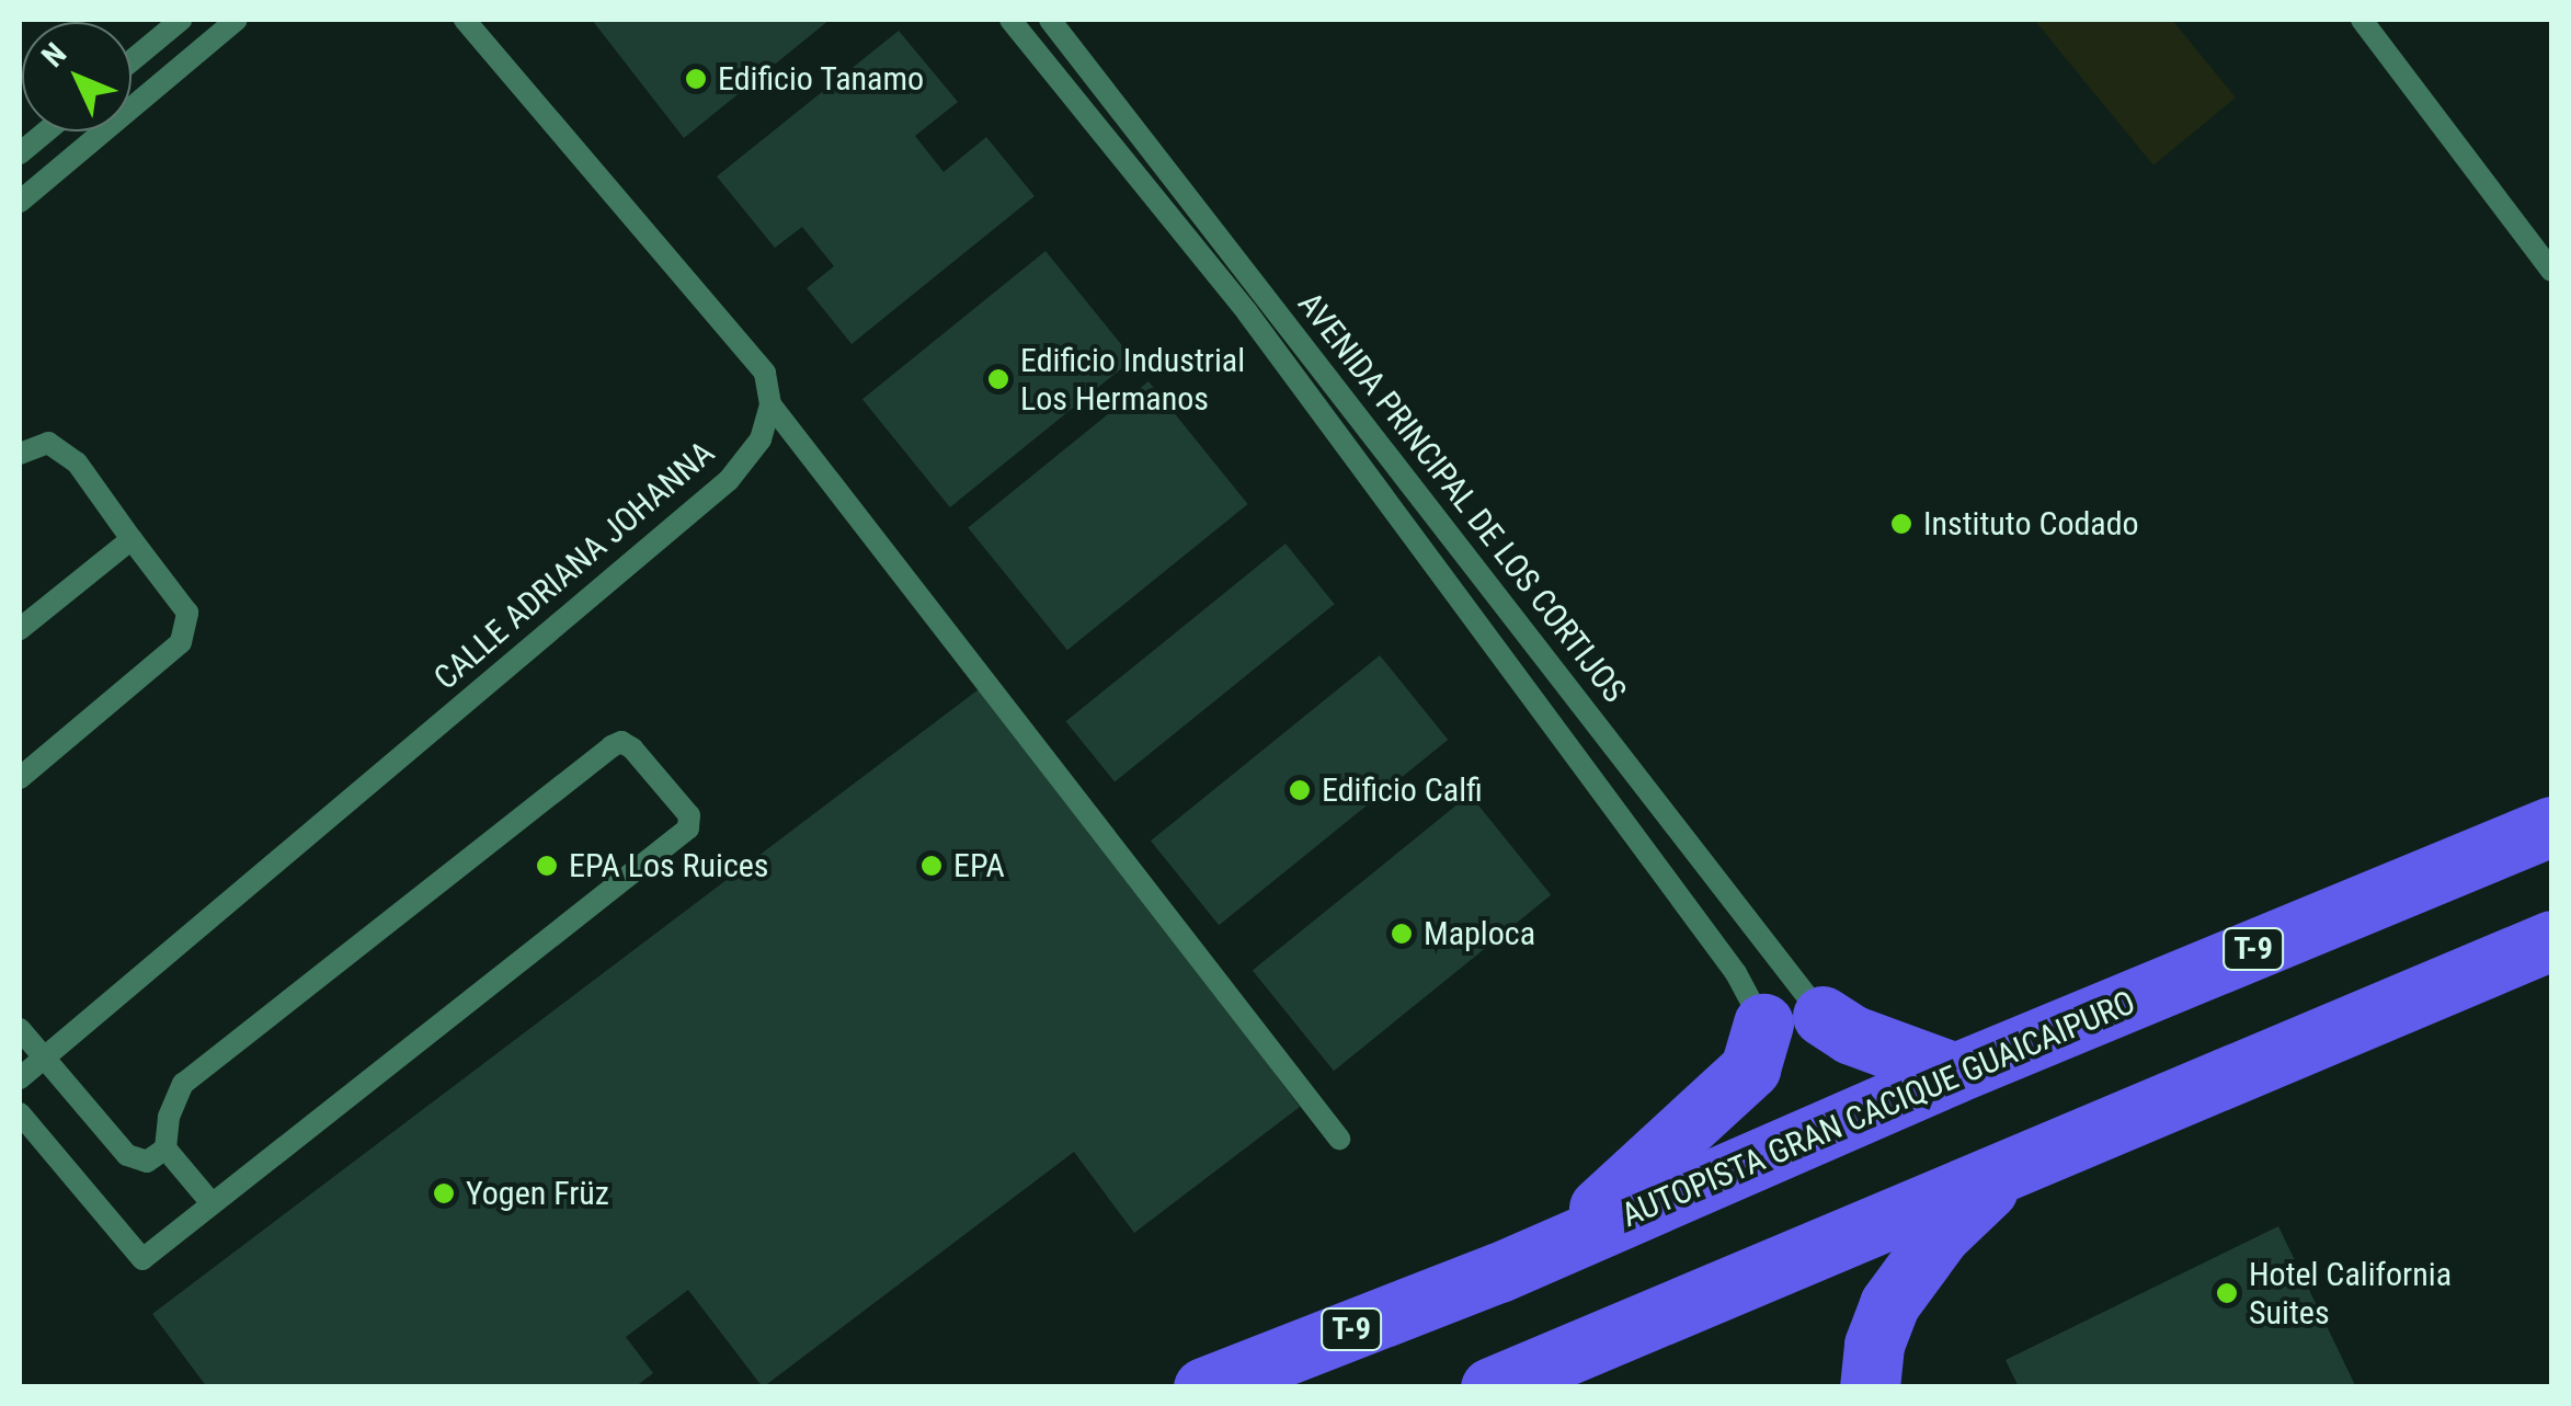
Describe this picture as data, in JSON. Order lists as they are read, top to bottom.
{
  "streets": {
    "highway": ["T-9", "AUTOPISTA GRAN CACIQUE GUAICAIPURO"],
    "street": ["AVENIDA PRINCIPAL DE LOS CORTIJOS", "CALLE ADRIANA JOHANNA"]
  },
  "places": [
    "Edificio Tanamo",
    "Edificio Industrial Los Hermanos",
    "Instituto Codado",
    "Edificio Calfi",
    "EPA Los Ruices",
    "EPA",
    "Maploca",
    "Yogen Früz",
    "Hotel California Suites"
  ],
  "north": "top left"
}
